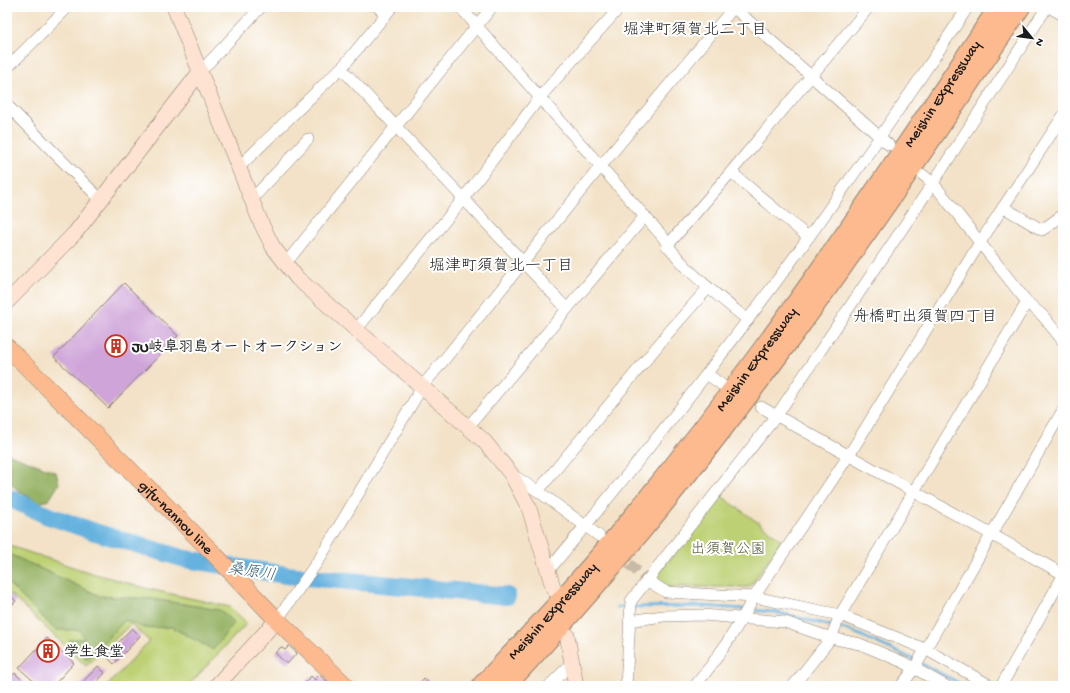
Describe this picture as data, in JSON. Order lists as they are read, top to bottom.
{
  "streets": {
    "highway": ["Meishin Expressway"],
    "main road": ["gifu-nannou line"]
  },
  "districts": ["堀津町須賀北二丁目", "堀津町須賀北一丁目", "舟橋町出須賀四丁目"],
  "water": ["桑原川"],
  "parks": ["出須賀公園"],
  "places": {
    "building": ["JU岐阜羽島オートオークション", "学生食堂"]
  },
  "north": "bottom right"
}
